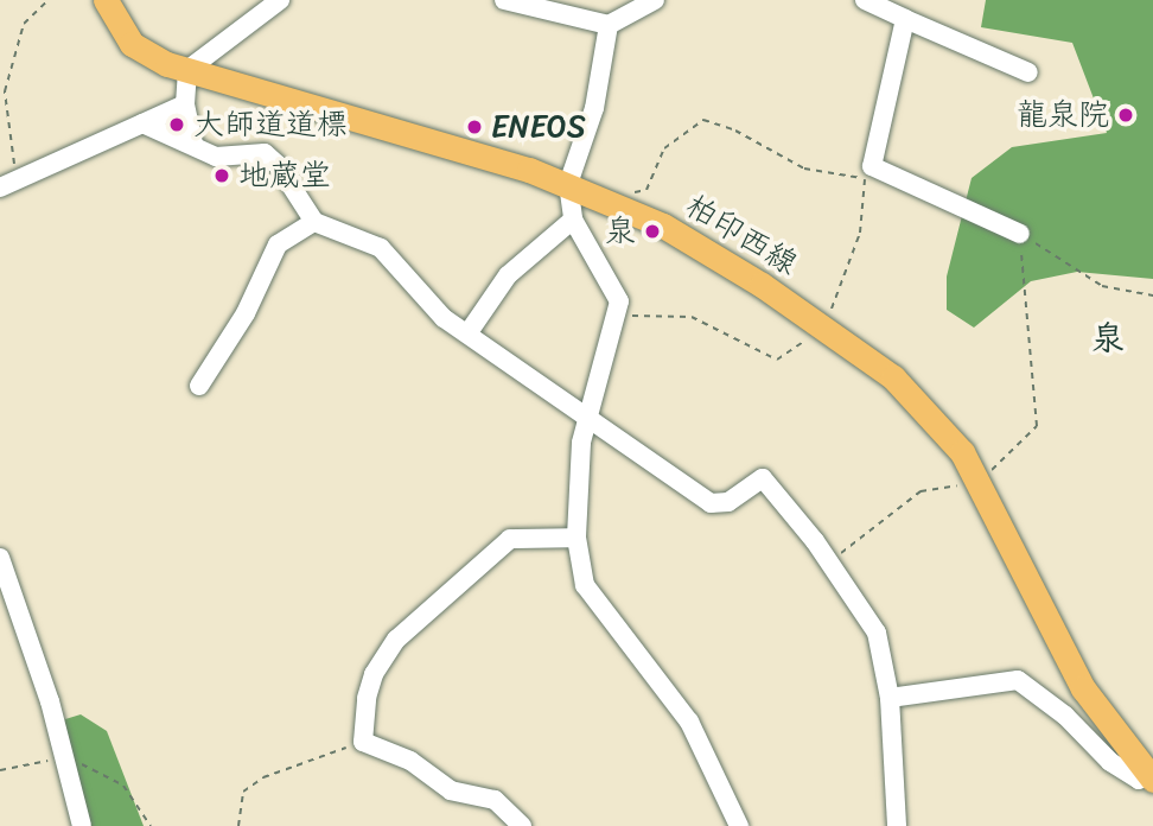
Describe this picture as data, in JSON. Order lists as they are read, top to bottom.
{
  "streets": {
    "main road": ["柏印西線"]
  },
  "districts": ["泉"],
  "places": [
    "龍泉院",
    "大師道道標",
    "ENEOS",
    "地蔵堂",
    "泉"
  ]
}
